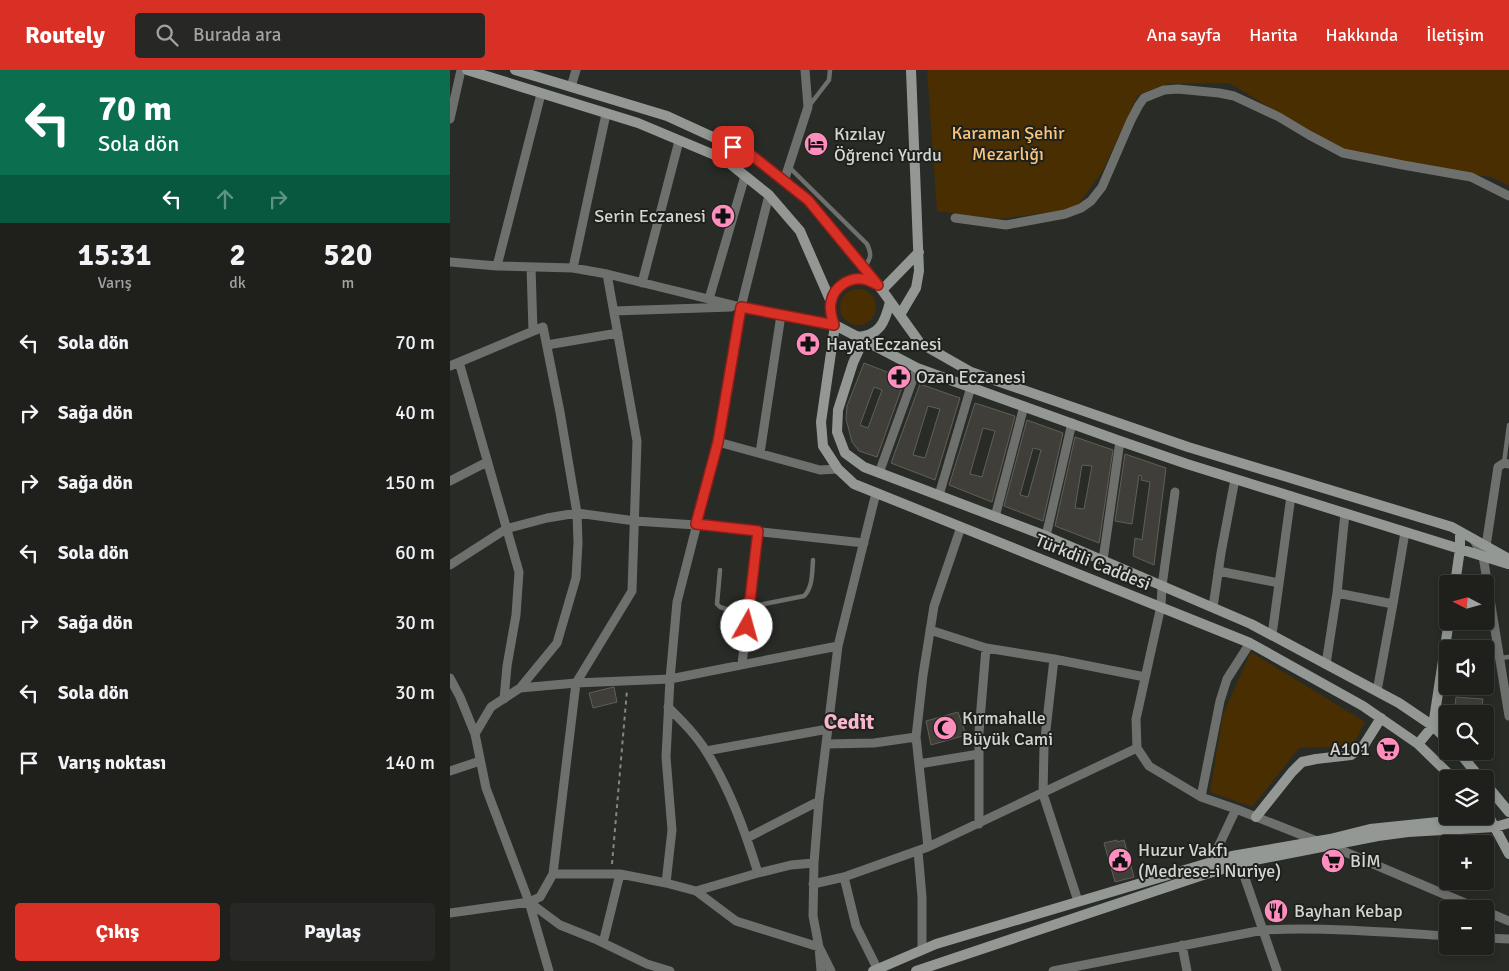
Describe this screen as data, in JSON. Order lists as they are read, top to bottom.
{
  "streets": {
    "main road": ["Türkdili Caddesi"]
  },
  "districts": ["Cedit"],
  "parks": ["Karaman Şehir Mezarlığı"],
  "places": {
    "hotel": ["Kızılay Öğrenci Yurdu"],
    "pharmacy": ["Serin Eczanesi", "Hayat Eczanesi", "Ozan Eczanesi"],
    "mosque": ["Kırmahalle Büyük Cami"],
    "supermarket": ["A101", "BİM"],
    "public building": ["Huzur Vakfı (Medrese-i Nuriye)"],
    "restaurant": ["Bayhan Kebap"]
  },
  "north": "left",
  "page": {
    "header": "Routely",
    "search": "Burada ara",
    "nav": [
      "Ana sayfa",
      "Harita",
      "Hakkında",
      "İletişim"
    ],
    "turn": ["70 m", "Sola dön"],
    "eta": [
      "15:31",
      "Varış",
      "2",
      "dk",
      "520",
      "m"
    ],
    "list": [
      {
        "name": "Sola dön",
        "value": "70 m"
      },
      {
        "name": "Sağa dön",
        "value": "40 m"
      },
      {
        "name": "Sağa dön",
        "value": "150 m"
      },
      {
        "name": "Sola dön",
        "value": "60 m"
      },
      {
        "name": "Sağa dön",
        "value": "30 m"
      },
      {
        "name": "Sola dön",
        "value": "30 m"
      },
      {
        "name": "Varış noktası",
        "value": "140 m"
      }
    ],
    "map_buttons": ["+", "−"],
    "buttons": ["Çıkış", "Paylaş"]
  }
}
